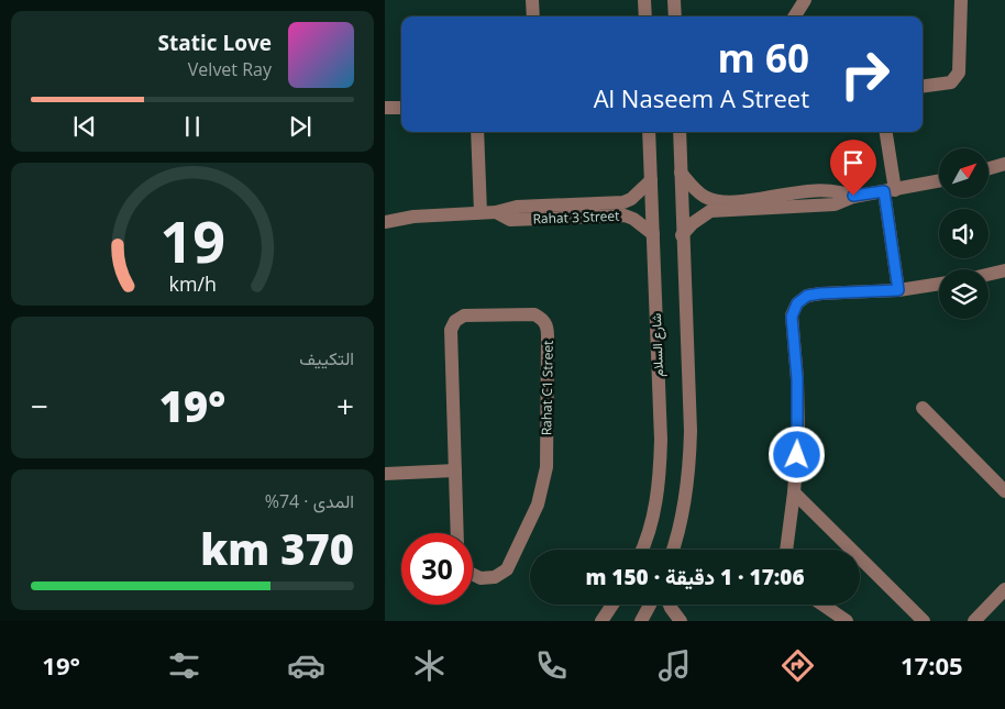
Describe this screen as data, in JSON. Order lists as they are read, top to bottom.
{
  "streets": {
    "street": ["Rahat 3 Street", "شارع السلام", "Rahat C1 Street"]
  },
  "crossings": [
    ["Rahat 3 Street", "شارع السلام"]
  ],
  "north": "top right",
  "page": {
    "turn": ["60 m", "Al Naseem A Street"],
    "song": ["Static Love", "Velvet Ray"],
    "tile": [
      "التكييف",
      ["المدى · 74%", "370 km"]
    ],
    "heat": ["−", "19°", "+"],
    "limit": "30",
    "trip": "17:06 · 1 دقيقة · 150 m",
    "tabs": ["17:05", "19°"],
    "gauge": ["19", "km/h"]
  }
}
